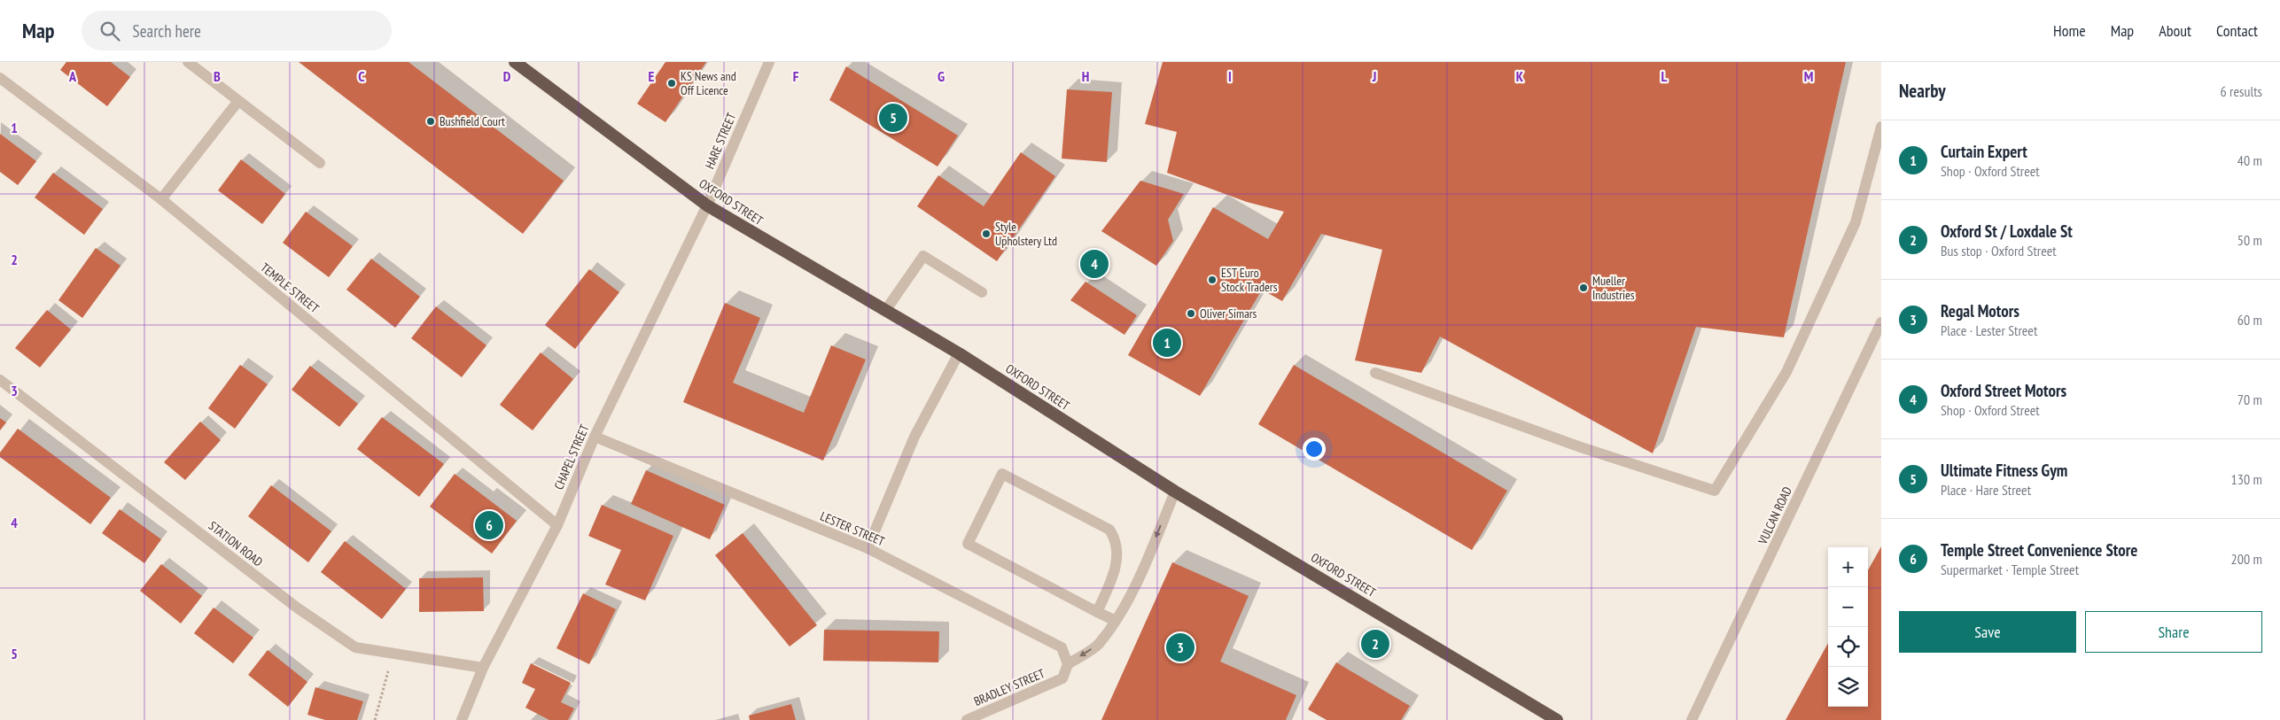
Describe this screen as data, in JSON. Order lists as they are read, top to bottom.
{
  "streets": {
    "highway": ["OXFORD STREET"],
    "street": [
      "HARE STREET",
      "TEMPLE STREET",
      "CHAPEL STREET",
      "VULCAN ROAD",
      "LESTER STREET",
      "STATION ROAD",
      "BRADLEY STREET"
    ]
  },
  "crossings": [
    ["HARE STREET", "OXFORD STREET"],
    ["HARE STREET", "CHAPEL STREET"],
    ["OXFORD STREET", "CHAPEL STREET"],
    ["TEMPLE STREET", "CHAPEL STREET"],
    ["CHAPEL STREET", "LESTER STREET"],
    ["CHAPEL STREET", "STATION ROAD"],
    ["LESTER STREET", "BRADLEY STREET"]
  ],
  "places": [
    "KS News and Off Licence",
    "Bushfield Court",
    "Style Upholstery Ltd",
    "EST Euro Stock Traders",
    "Mueller Industries",
    "Oliver Simars"
  ],
  "page": {
    "header": "Map",
    "search": "Search here",
    "nav": [
      "Home",
      "Map",
      "About",
      "Contact"
    ],
    "heading": ["Nearby", "6 results"],
    "pins": [
      "5",
      "4",
      "1",
      "6",
      "2",
      "3"
    ],
    "list": [
      {
        "mark": "1",
        "name": "Curtain Expert",
        "note": "Shop · Oxford Street",
        "value": "40 m"
      },
      {
        "mark": "2",
        "name": "Oxford St / Loxdale St",
        "note": "Bus stop · Oxford Street",
        "value": "50 m"
      },
      {
        "mark": "3",
        "name": "Regal Motors",
        "note": "Place · Lester Street",
        "value": "60 m"
      },
      {
        "mark": "4",
        "name": "Oxford Street Motors",
        "note": "Shop · Oxford Street",
        "value": "70 m"
      },
      {
        "mark": "5",
        "name": "Ultimate Fitness Gym",
        "note": "Place · Hare Street",
        "value": "130 m"
      },
      {
        "mark": "6",
        "name": "Temple Street Convenience Store",
        "note": "Supermarket · Temple Street",
        "value": "200 m"
      }
    ],
    "map_buttons": ["+", "−"],
    "buttons": ["Save", "Share"]
  },
  "grid": {
    "columns": [
      "A",
      "B",
      "C",
      "D",
      "E",
      "F",
      "G",
      "H",
      "I",
      "J",
      "K",
      "L",
      "M"
    ],
    "rows": [
      "1",
      "2",
      "3",
      "4",
      "5"
    ]
  }
}
